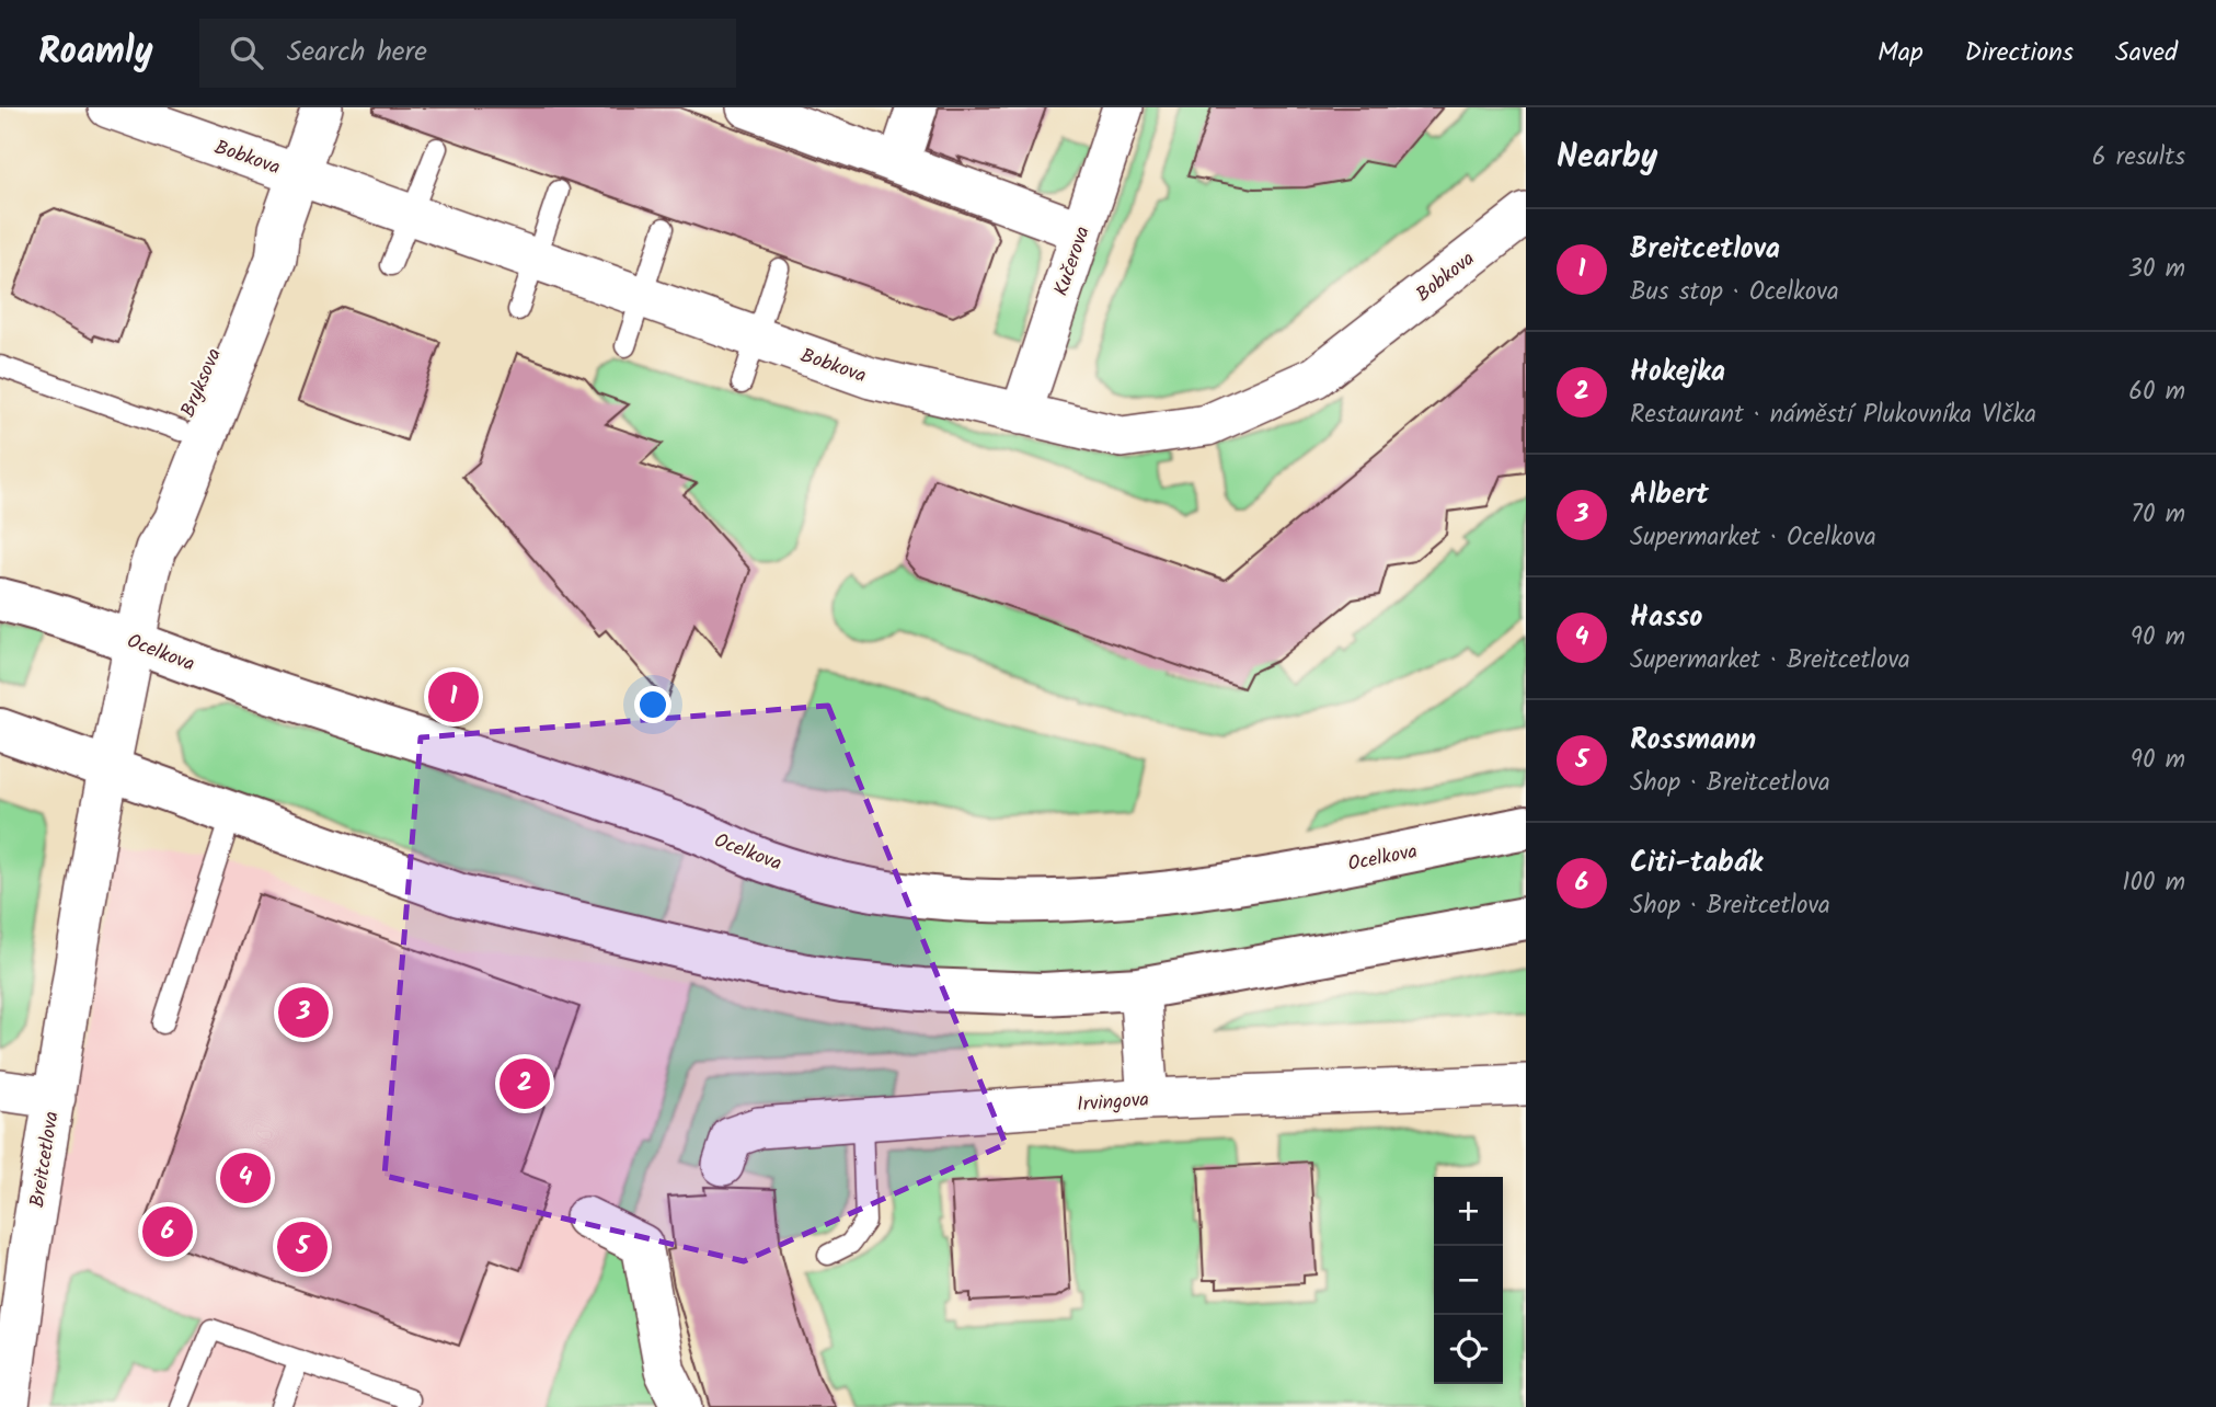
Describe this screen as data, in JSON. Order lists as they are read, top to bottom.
{
  "streets": {
    "street": [
      "Bobkova",
      "Kučerova",
      "Bryksova",
      "Ocelkova",
      "Irvingova",
      "Breitcetlova"
    ]
  },
  "crossings": [
    ["Bobkova", "Kučerova"],
    ["Bobkova", "Bryksova"],
    ["Bryksova", "Ocelkova"],
    ["Bryksova", "Breitcetlova"],
    ["Ocelkova", "Breitcetlova"]
  ],
  "page": {
    "header": "Roamly",
    "search": "Search here",
    "nav": ["Map", "Directions", "Saved"],
    "heading": ["Nearby", "6 results"],
    "list": [
      {
        "mark": "1",
        "name": "Breitcetlova",
        "note": "Bus stop · Ocelkova",
        "value": "30 m"
      },
      {
        "mark": "2",
        "name": "Hokejka",
        "note": "Restaurant · náměstí Plukovníka Vlčka",
        "value": "60 m"
      },
      {
        "mark": "3",
        "name": "Albert",
        "note": "Supermarket · Ocelkova",
        "value": "70 m"
      },
      {
        "mark": "4",
        "name": "Hasso",
        "note": "Supermarket · Breitcetlova",
        "value": "90 m"
      },
      {
        "mark": "5",
        "name": "Rossmann",
        "note": "Shop · Breitcetlova",
        "value": "90 m"
      },
      {
        "mark": "6",
        "name": "Citi-tabák",
        "note": "Shop · Breitcetlova",
        "value": "100 m"
      }
    ],
    "pins": [
      "1",
      "3",
      "2",
      "4",
      "6",
      "5"
    ],
    "map_buttons": ["+", "−"]
  }
}
